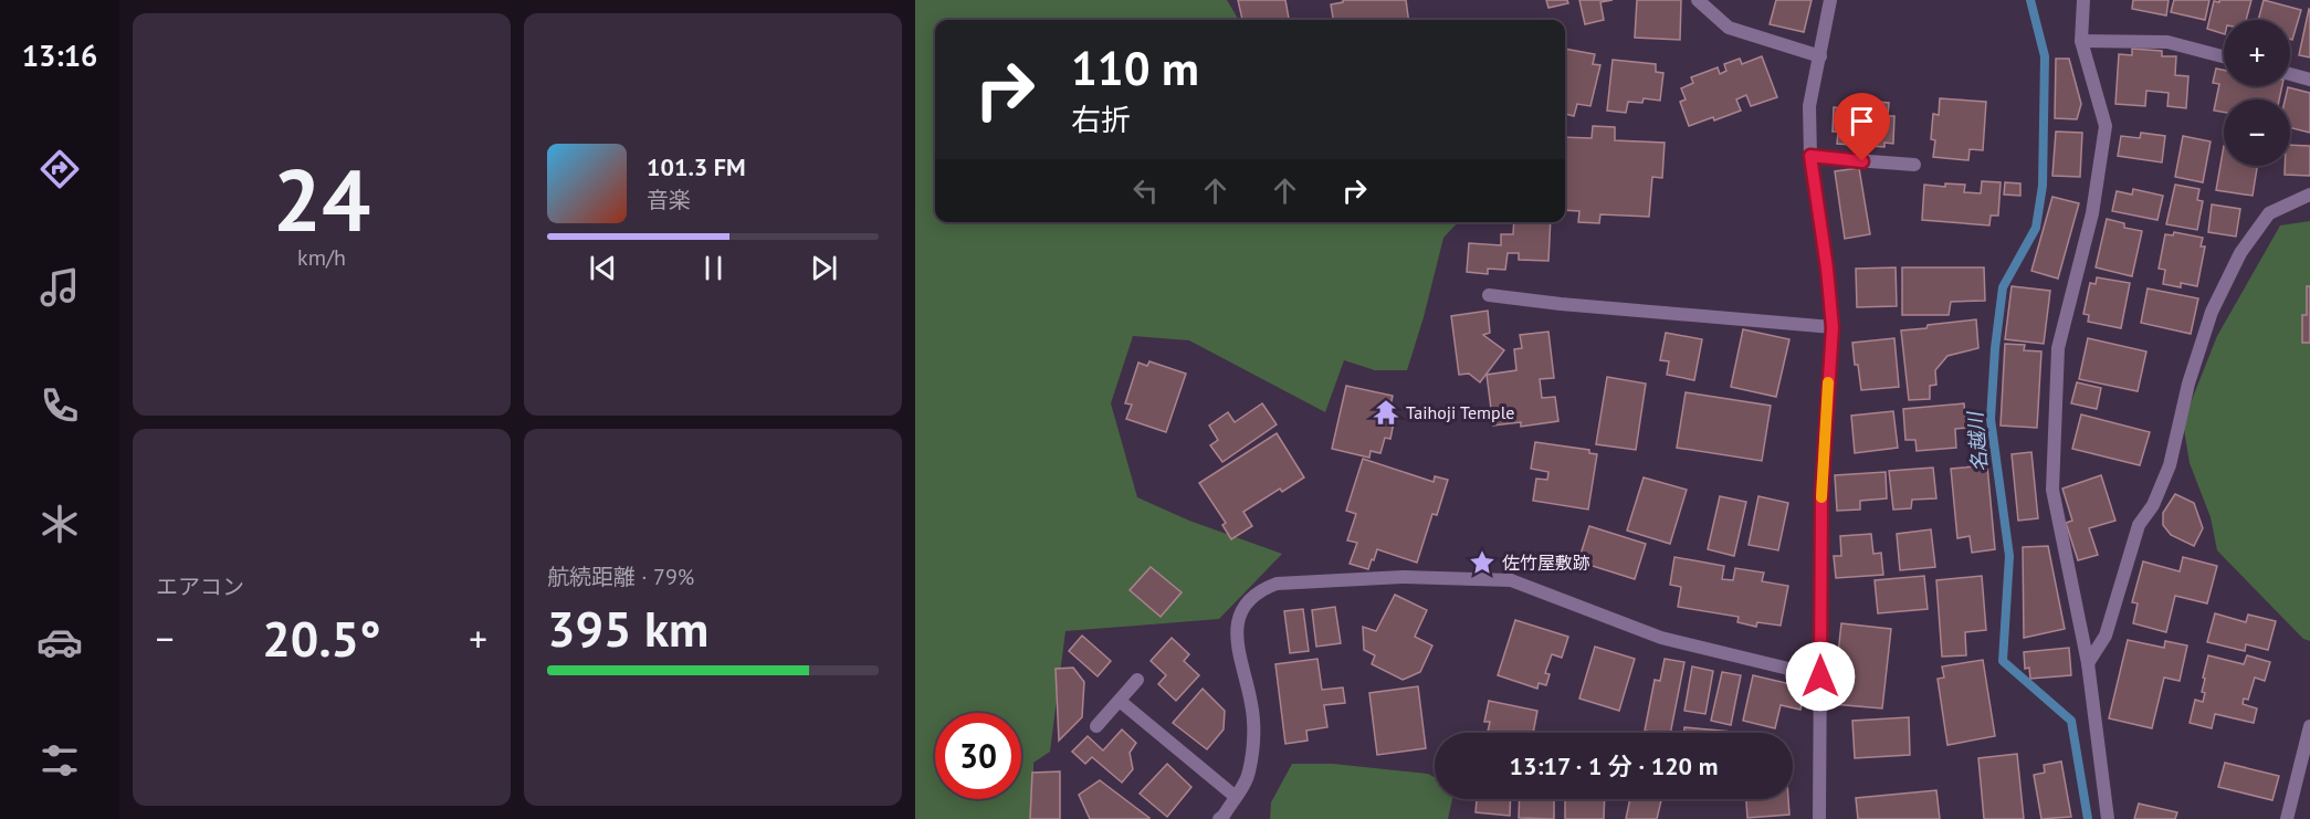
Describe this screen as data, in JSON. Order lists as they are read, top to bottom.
{
  "water": ["名越川"],
  "places": {
    "temple": ["Taihoji Temple"],
    "place": ["佐竹屋敷跡"]
  },
  "page": {
    "tabs": "13:16",
    "tile": [
      ["24", "km/h"],
      "エアコン",
      ["航続距離 · 79%", "395 km"]
    ],
    "map_buttons": ["+", "−"],
    "turn": ["110 m", "右折"],
    "song": ["101.3 FM", "音楽"],
    "heat": ["−", "20.5°", "+"],
    "limit": "30",
    "trip": "13:17 · 1 分 · 120 m"
  }
}
